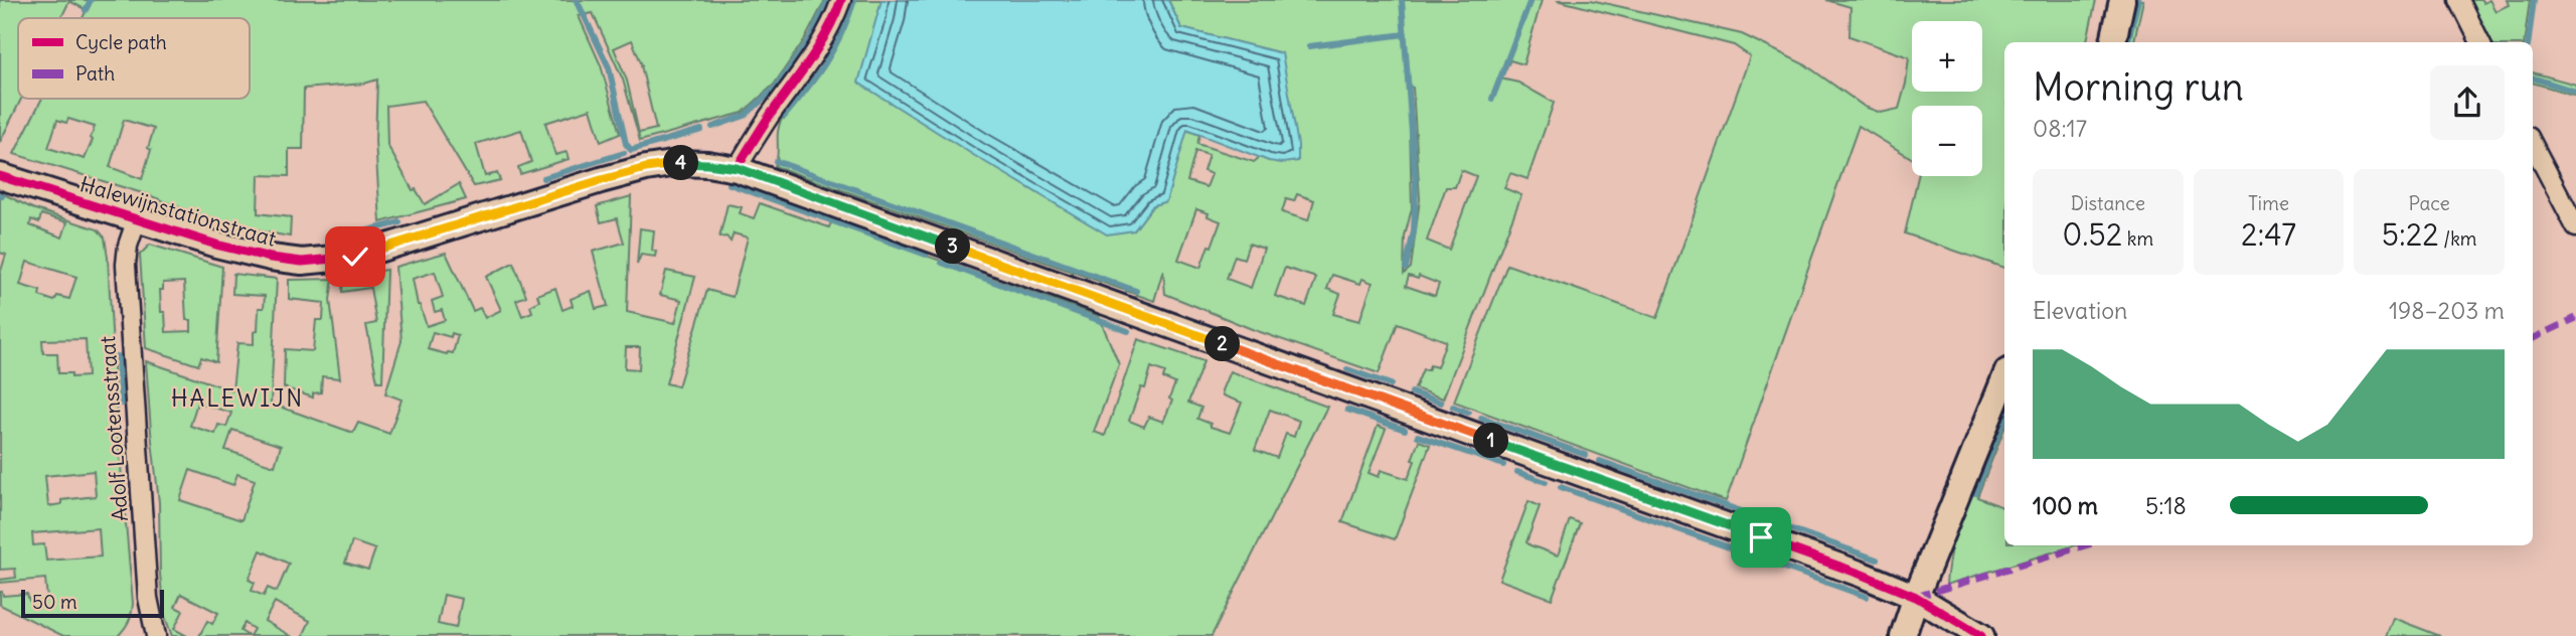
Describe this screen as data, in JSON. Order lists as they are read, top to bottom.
{
  "streets": {
    "street": ["Halewijnstationstraat", "Adolf Lootensstraat"]
  },
  "crossings": [
    ["Halewijnstationstraat", "Adolf Lootensstraat"]
  ],
  "districts": ["HALEWIJN"],
  "legend": ["Cycle path", "Path"],
  "scale_bar": "50 m",
  "page": {
    "map_buttons": ["+", "−"],
    "heading": ["Morning run", "08:17"],
    "pins": [
      "4",
      "3",
      "2",
      "1"
    ],
    "stats": [
      ["Distance", "0.52 km"],
      ["Time", "2:47"],
      ["Pace", "5:22 /km"]
    ],
    "chart": ["Elevation", "198–203 m"],
    "list": [
      {
        "name": "100 m",
        "note": "5:18"
      }
    ],
    "scale": "50 m"
  }
}
